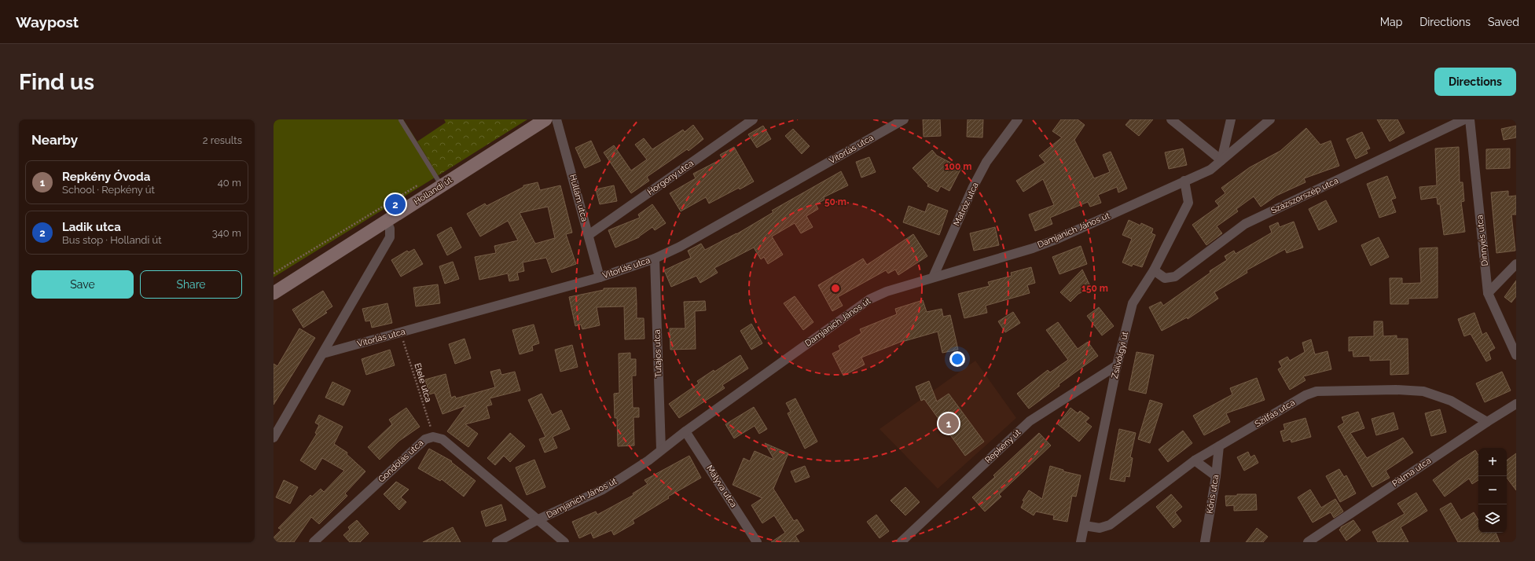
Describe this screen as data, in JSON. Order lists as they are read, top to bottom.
{
  "streets": {
    "street": [
      "Vitorlás utca",
      "Horgony utca",
      "Hollandi út",
      "Százszorszép utca",
      "Hullám utca",
      "Matróz utca",
      "Damjanich János út",
      "Dinnyés utca",
      "Tutajos utca",
      "Zsilvölgyi út",
      "Szilfás utca",
      "Repkény út",
      "Gondolás utca",
      "Pálma utca",
      "Mályva utca",
      "Kőris utca"
    ],
    "path": ["Etele utca"]
  },
  "crossings": [
    ["Vitorlás utca", "Hullám utca"],
    ["Vitorlás utca", "Tutajos utca"],
    ["Vitorlás utca", "Etele utca"],
    ["Horgony utca", "Hullám utca"],
    ["Százszorszép utca", "Zsilvölgyi út"],
    ["Matróz utca", "Damjanich János út"],
    ["Damjanich János út", "Tutajos utca"],
    ["Damjanich János út", "Zsilvölgyi út"],
    ["Damjanich János út", "Gondolás utca"],
    ["Damjanich János út", "Mályva utca"],
    ["Zsilvölgyi út", "Szilfás utca"],
    ["Zsilvölgyi út", "Repkény út"],
    ["Etele utca", "Gondolás utca"],
    ["Szilfás utca", "Pálma utca"],
    ["Szilfás utca", "Kőris utca"]
  ],
  "page": {
    "header": "Waypost",
    "nav": ["Map", "Directions", "Saved"],
    "buttons": [
      "Directions",
      ["Save", "Share"]
    ],
    "title": "Find us",
    "heading": ["Nearby", "2 results"],
    "list": [
      {
        "mark": "1",
        "name": "Repkény Óvoda",
        "note": "School · Repkény út",
        "value": "40 m"
      },
      {
        "mark": "2",
        "name": "Ladik utca",
        "note": "Bus stop · Hollandi út",
        "value": "340 m"
      }
    ],
    "pins": ["2", "1"],
    "map_buttons": ["+", "−"]
  },
  "rings": ["100 m", "50 m", "150 m"]
}
